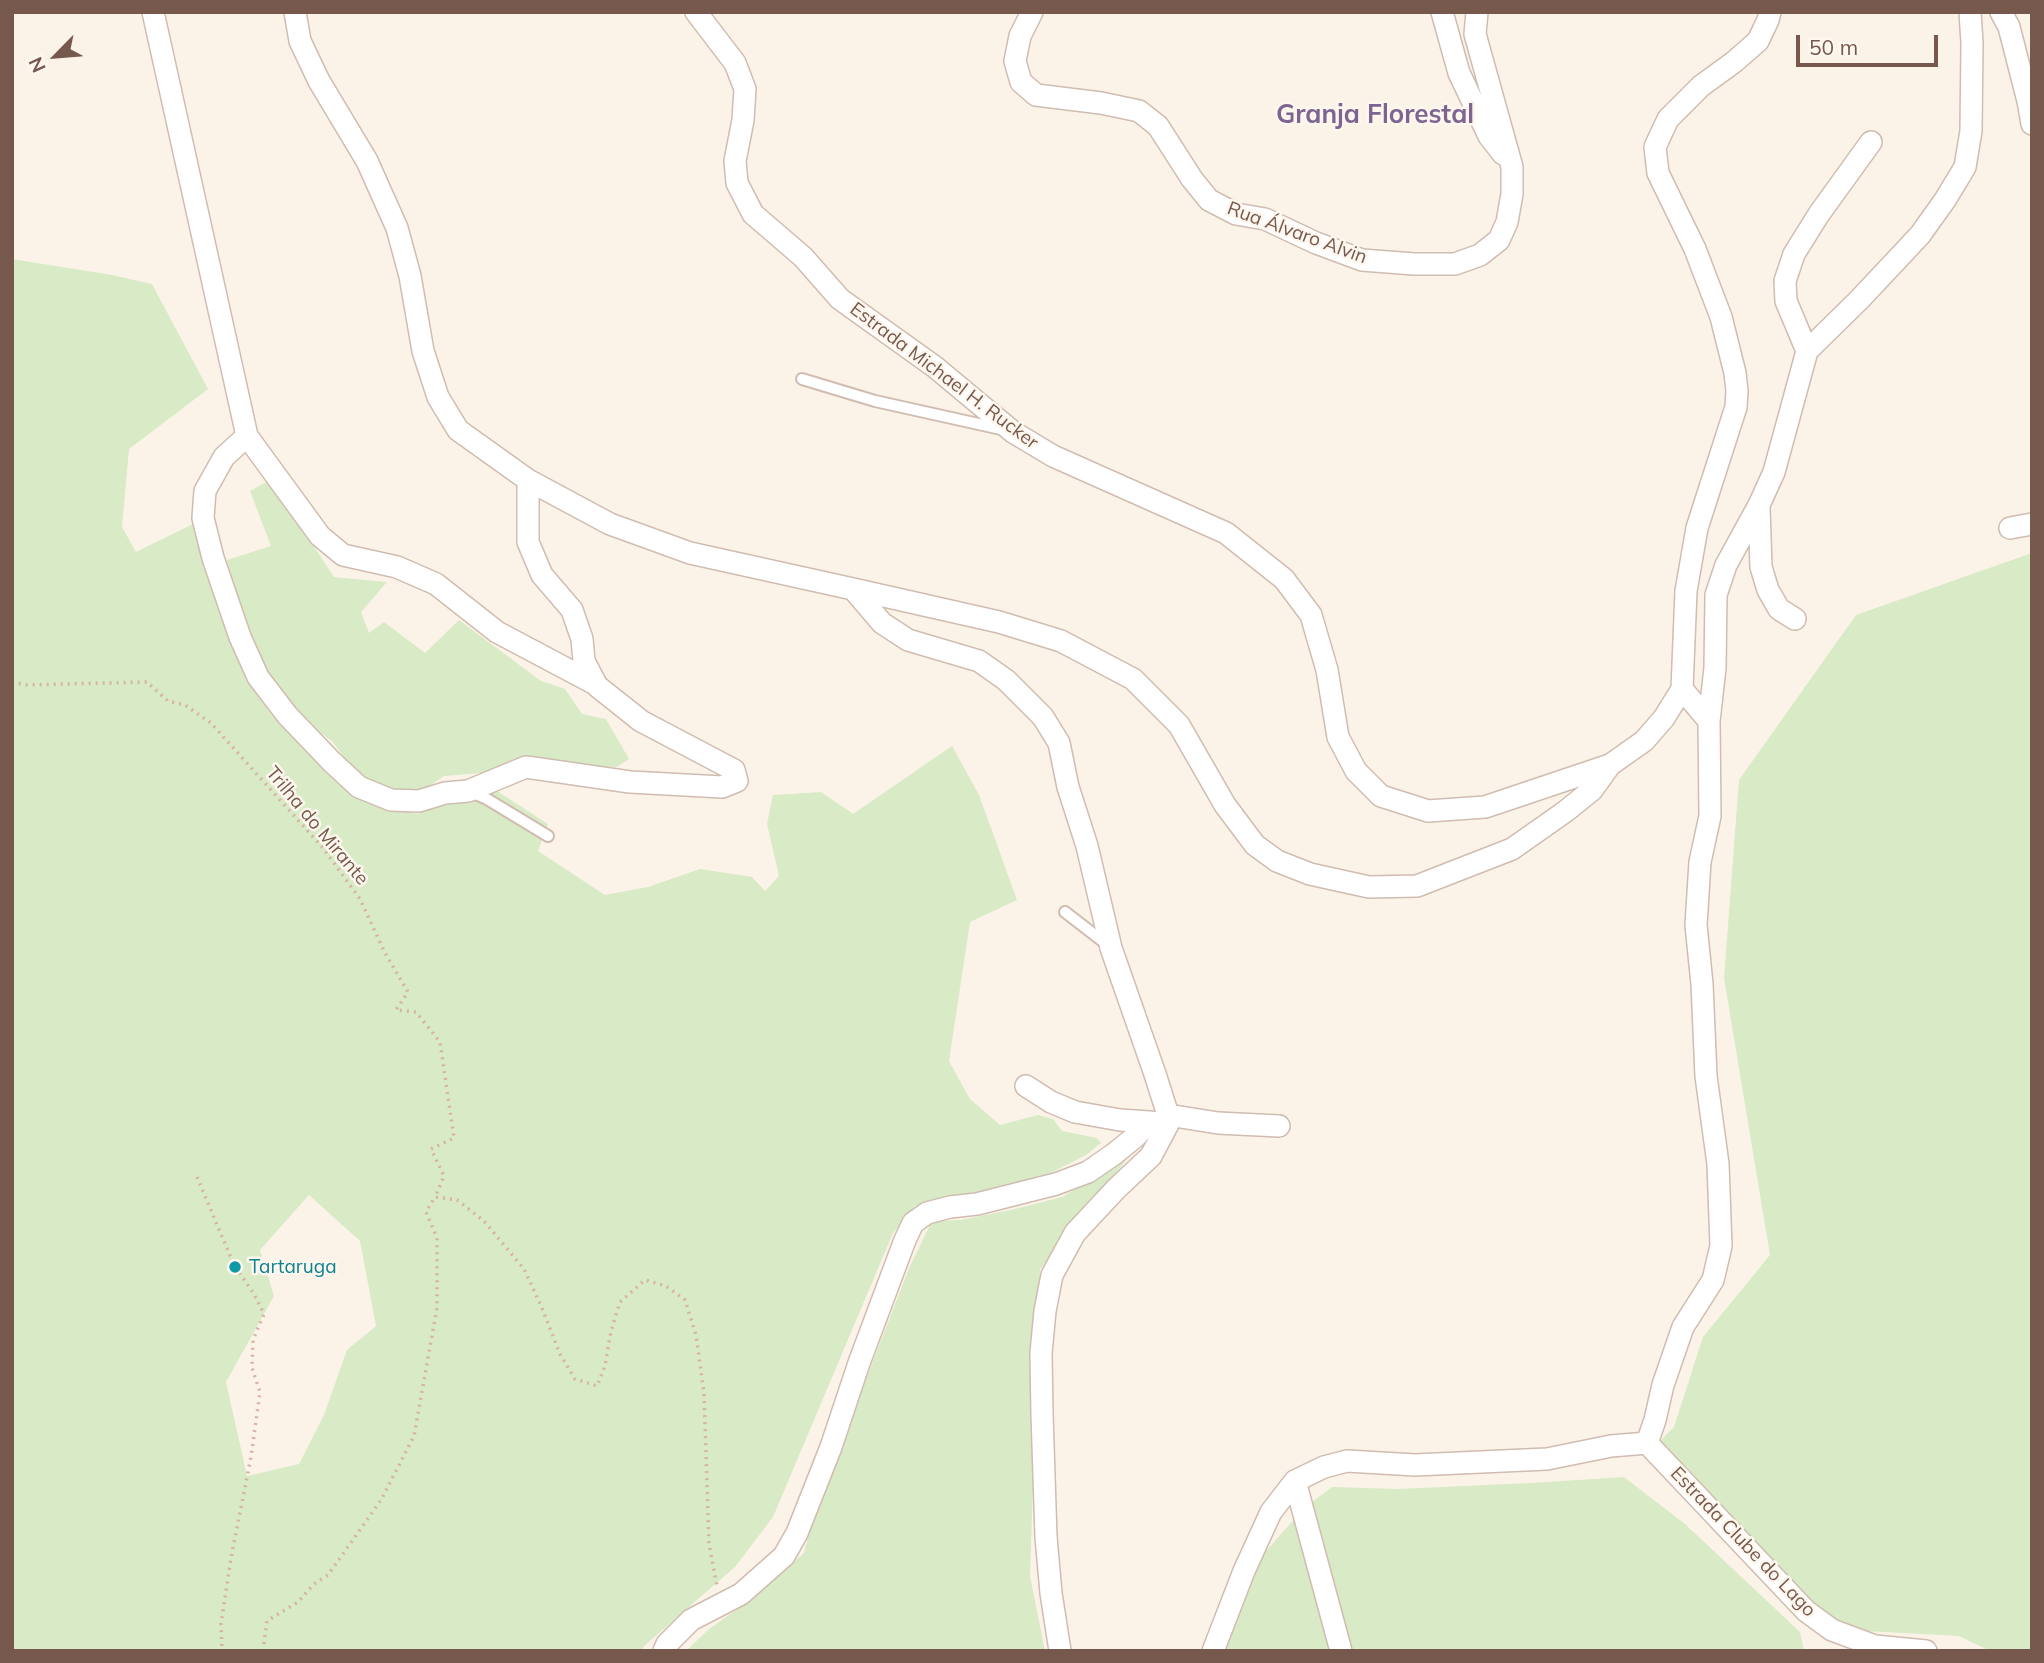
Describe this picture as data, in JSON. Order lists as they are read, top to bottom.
{
  "streets": {
    "street": ["Rua Álvaro Alvin", "Estrada Michael H. Rucker", "Estrada Clube do Lago"],
    "path": ["Trilha do Mirante"]
  },
  "districts": ["Granja Florestal"],
  "places": ["Tartaruga"],
  "scale_bar": "50 m",
  "north": "bottom left"
}
